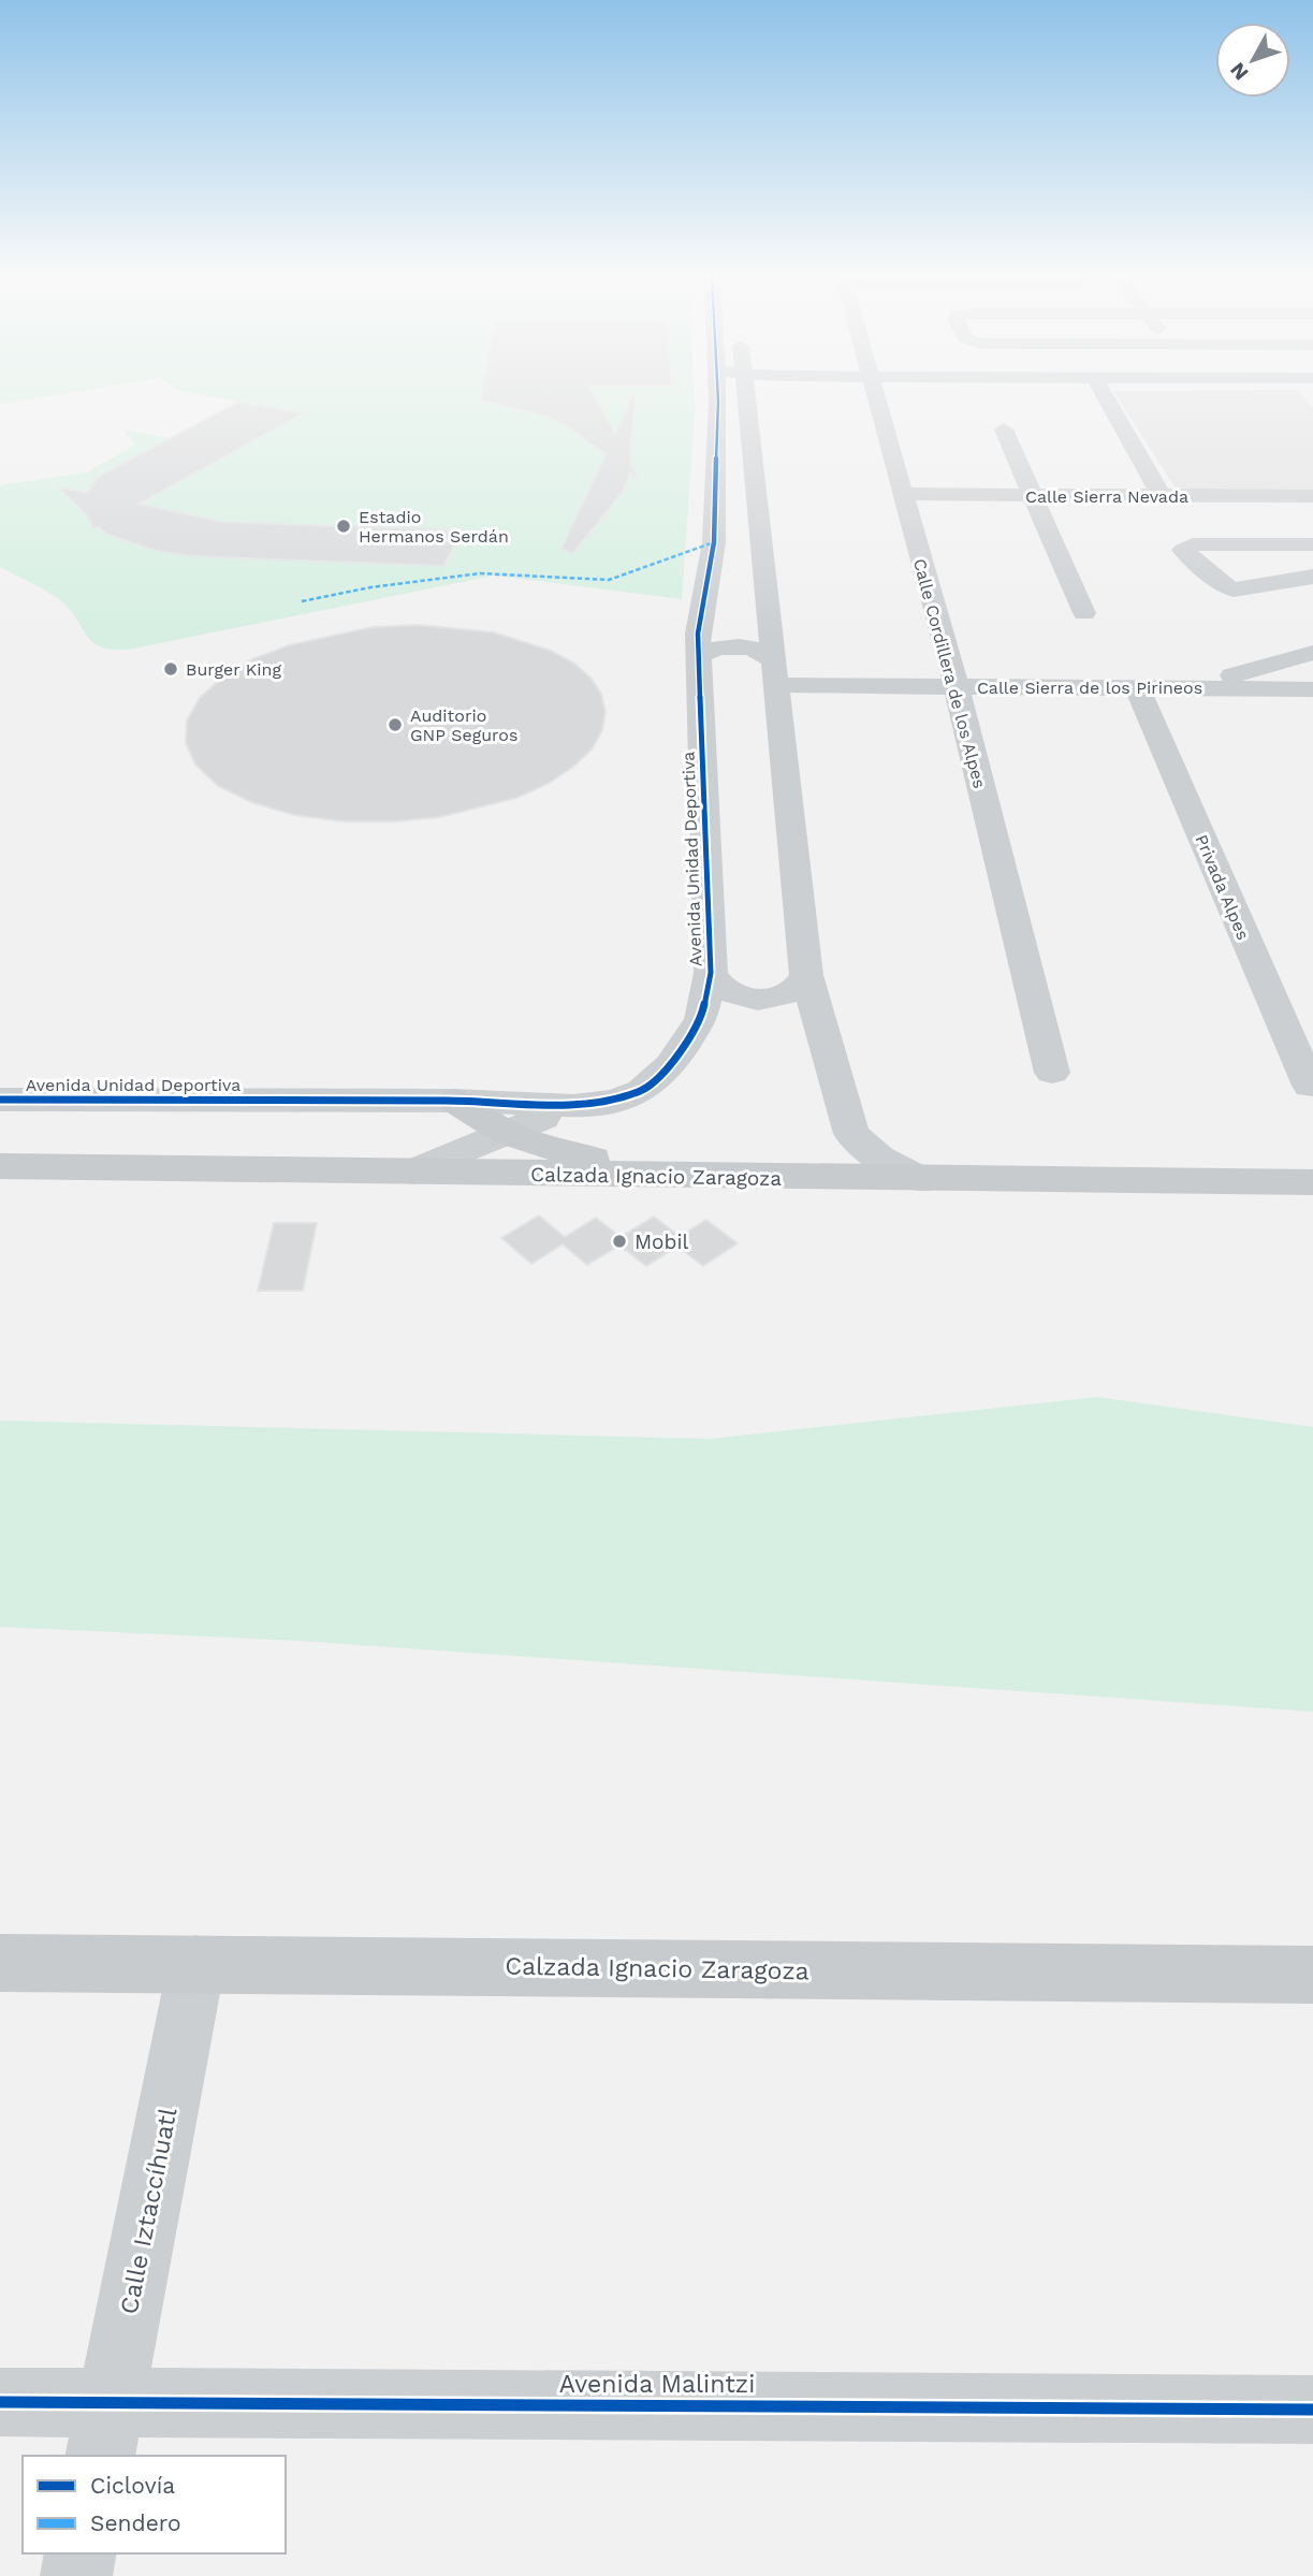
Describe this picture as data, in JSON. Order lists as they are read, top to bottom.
{
  "streets": {
    "main road": ["Calzada Ignacio Zaragoza"],
    "street": [
      "Calle Sierra Nevada",
      "Calle Cordillera de los Alpes",
      "Calle Sierra de los Pirineos",
      "Avenida Unidad Deportiva",
      "Privada Alpes",
      "Calle Iztaccíhuatl",
      "Avenida Malintzi"
    ]
  },
  "crossings": [
    ["Calle Sierra Nevada", "Calle Cordillera de los Alpes"],
    ["Calle Cordillera de los Alpes", "Calle Sierra de los Pirineos"],
    ["Calle Sierra de los Pirineos", "Privada Alpes"],
    ["Avenida Unidad Deportiva", "Calzada Ignacio Zaragoza"],
    ["Calzada Ignacio Zaragoza", "Calle Iztaccíhuatl"],
    ["Calle Iztaccíhuatl", "Avenida Malintzi"]
  ],
  "places": [
    "Estadio Hermanos Serdán",
    "Burger King",
    "Auditorio GNP Seguros",
    "Mobil"
  ],
  "legend": ["Ciclovía", "Sendero"],
  "north": "bottom left"
}
